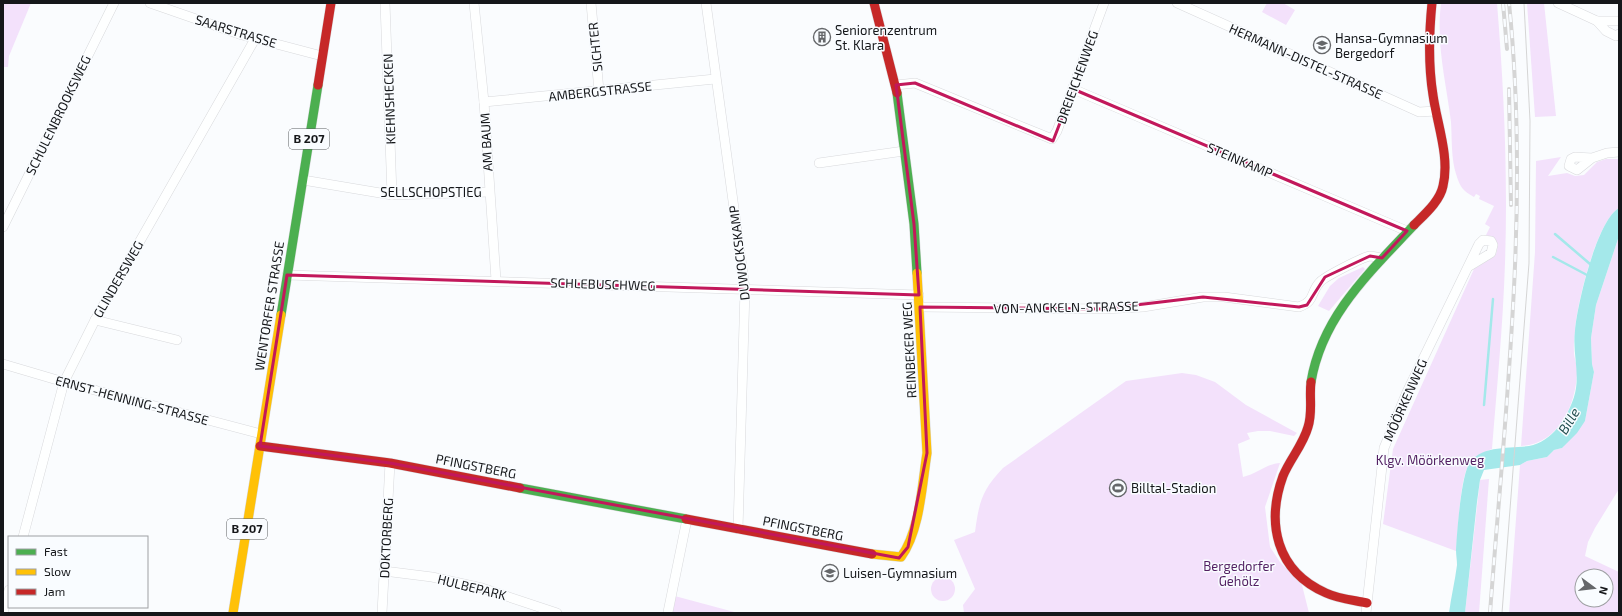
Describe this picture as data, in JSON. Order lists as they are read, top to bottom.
{
  "streets": {
    "street": [
      "SAARSTRASSE",
      "SICHTER",
      "HERMANN-DISTEL-STRASSE",
      "DREIEICHENWEG",
      "AMBERGSTRASSE",
      "KIEHNSHECKEN",
      "SCHULENBROOKSWEG",
      "B 207",
      "AM BAUM",
      "STEINKAMP",
      "SELLSCHOPSTIEG",
      "DUWOCKSKAMP",
      "GLINDERSWEG",
      "SCHLEBUSCHWEG",
      "WENTORFER STRASSE",
      "VON-ANCKELN-STRASSE",
      "REINBEKER WEG",
      "ERNST-HENNING-STRASSE",
      "MÖÖRKENWEG",
      "PFINGSTBERG",
      "DOKTORBERG",
      "HULBEPARK"
    ]
  },
  "crossings": [
    ["SAARSTRASSE", "GLINDERSWEG"],
    ["SAARSTRASSE", "WENTORFER STRASSE"],
    ["SICHTER", "AMBERGSTRASSE"],
    ["DREIEICHENWEG", "STEINKAMP"],
    ["DREIEICHENWEG", "REINBEKER WEG"],
    ["AMBERGSTRASSE", "AM BAUM"],
    ["AMBERGSTRASSE", "DUWOCKSKAMP"],
    ["KIEHNSHECKEN", "SELLSCHOPSTIEG"],
    ["AM BAUM", "SELLSCHOPSTIEG"],
    ["AM BAUM", "SCHLEBUSCHWEG"],
    ["SELLSCHOPSTIEG", "WENTORFER STRASSE"],
    ["DUWOCKSKAMP", "SCHLEBUSCHWEG"],
    ["DUWOCKSKAMP", "PFINGSTBERG"],
    ["GLINDERSWEG", "ERNST-HENNING-STRASSE"],
    ["SCHLEBUSCHWEG", "WENTORFER STRASSE"],
    ["SCHLEBUSCHWEG", "REINBEKER WEG"],
    ["WENTORFER STRASSE", "ERNST-HENNING-STRASSE"],
    ["WENTORFER STRASSE", "PFINGSTBERG"],
    ["VON-ANCKELN-STRASSE", "REINBEKER WEG"],
    ["REINBEKER WEG", "PFINGSTBERG"],
    ["PFINGSTBERG", "DOKTORBERG"],
    ["DOKTORBERG", "HULBEPARK"]
  ],
  "water": ["Bille"],
  "parks": ["Klgv. Möörkenweg", "Bergedorfer Gehölz"],
  "places": {
    "building": ["Seniorenzentrum St. Klara"],
    "school or university": ["Hansa-Gymnasium Bergedorf", "Luisen-Gymnasium"],
    "sports": ["Billtal-Stadion"]
  },
  "legend": ["Fast", "Slow", "Jam"],
  "north": "right"
}
